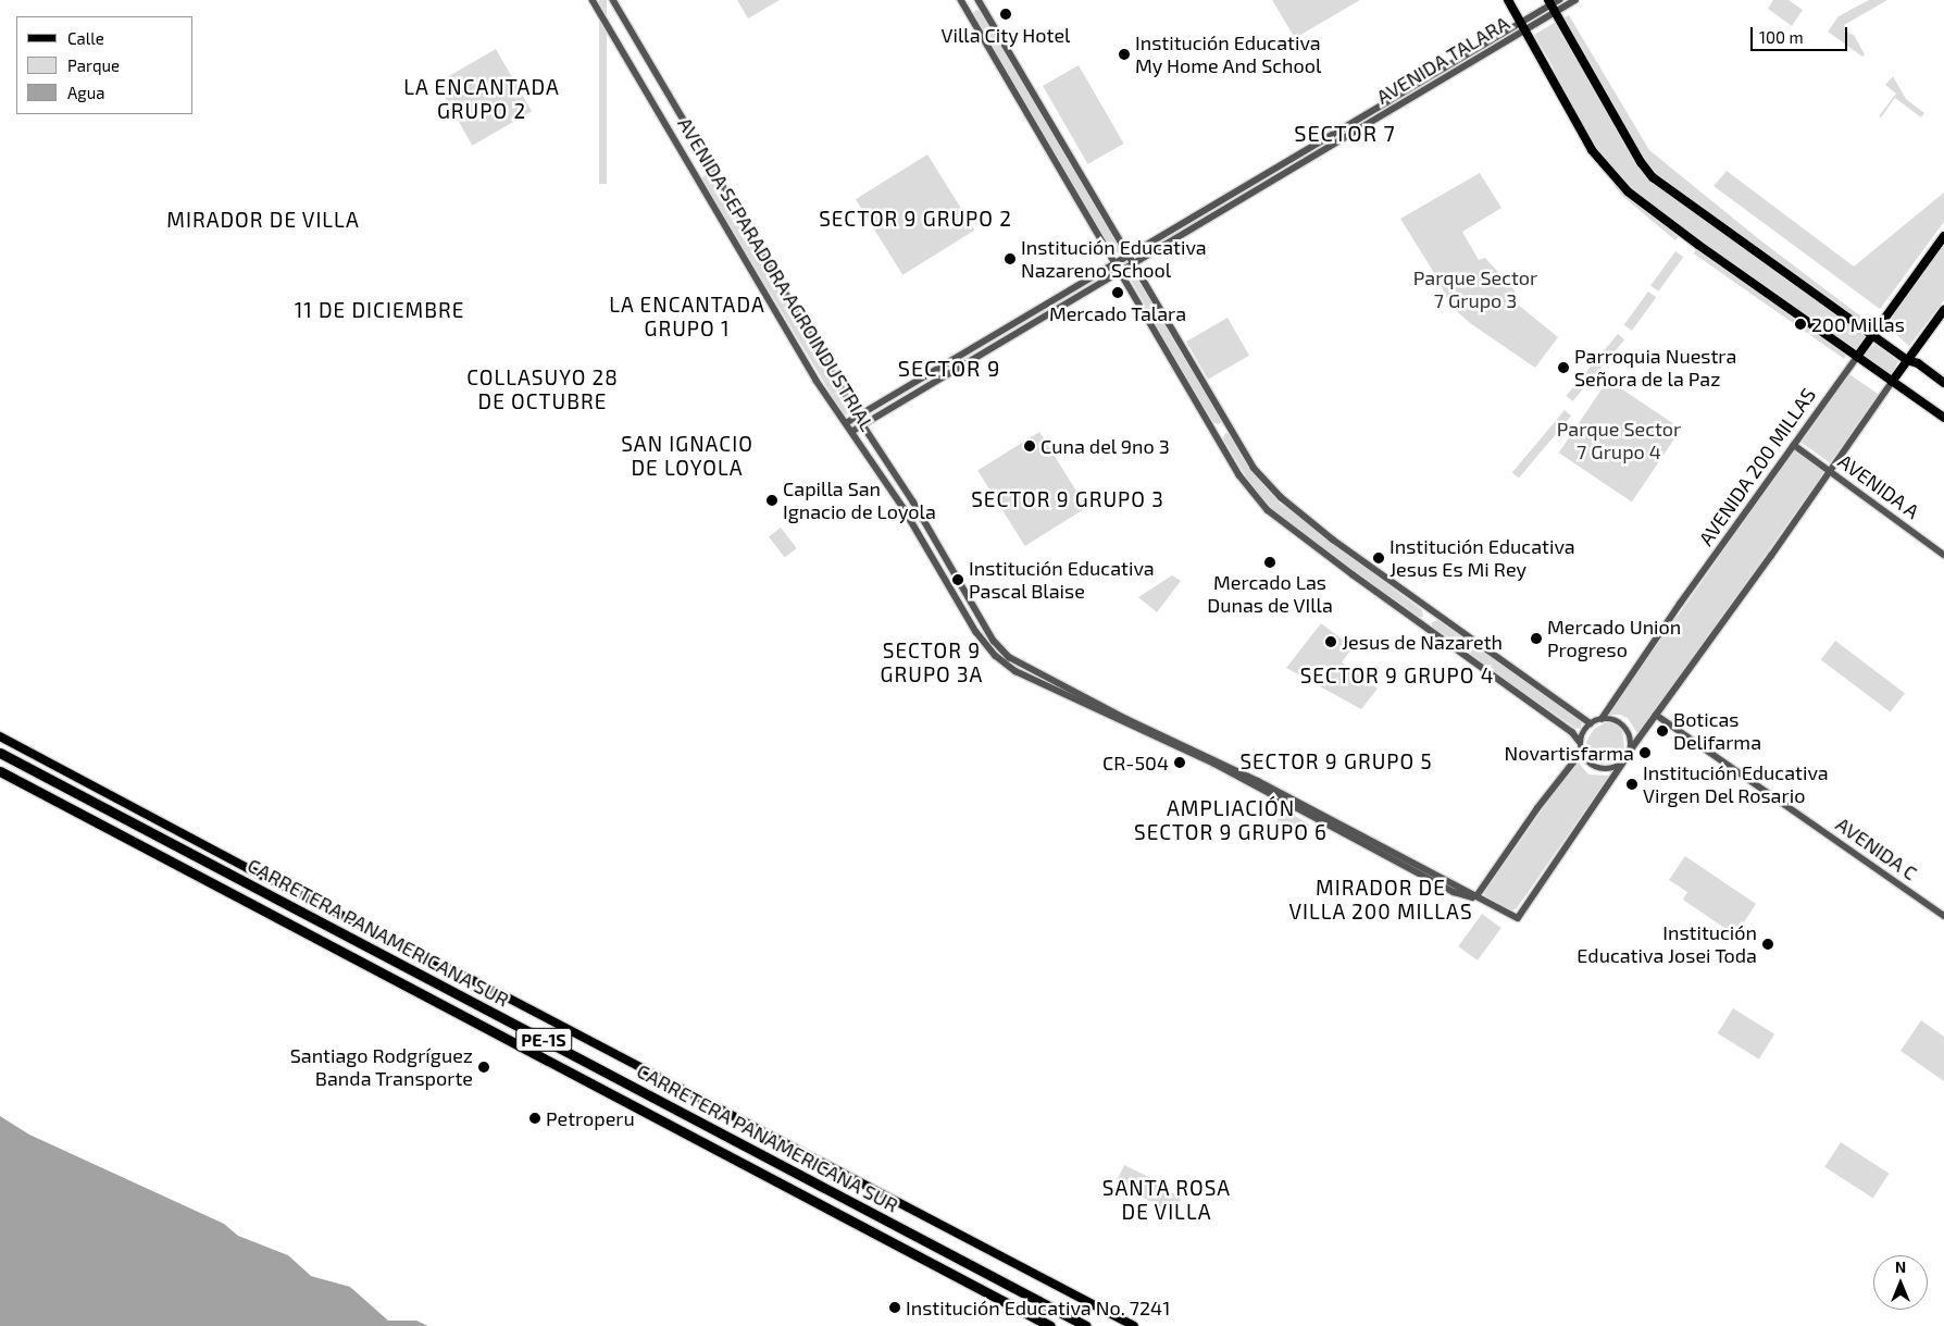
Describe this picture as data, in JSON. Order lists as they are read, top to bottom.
{
  "streets": {
    "highway": ["CARRETERA PANAMERICANA SUR", "PE-1S"],
    "main road": ["AVENIDA 200 MILLAS"],
    "street": [
      "AVENIDA TALARA",
      "AVENIDA SEPARADORA AGROINDUSTRIAL",
      "AVENIDA A",
      "AVENIDA C"
    ]
  },
  "crossings": [
    ["AVENIDA TALARA", "AVENIDA SEPARADORA AGROINDUSTRIAL"],
    ["AVENIDA SEPARADORA AGROINDUSTRIAL", "AVENIDA 200 MILLAS"],
    ["AVENIDA 200 MILLAS", "AVENIDA A"]
  ],
  "districts": [
    "LA ENCANTADA GRUPO 2",
    "SECTOR 7",
    "SECTOR 9 GRUPO 2",
    "MIRADOR DE VILLA",
    "LA ENCANTADA GRUPO 1",
    "11 DE DICIEMBRE",
    "SECTOR 9",
    "COLLASUYO 28 DE OCTUBRE",
    "SAN IGNACIO DE LOYOLA",
    "SECTOR 9 GRUPO 3",
    "SECTOR 9 GRUPO 3A",
    "SECTOR 9 GRUPO 4",
    "SECTOR 9 GRUPO 5",
    "AMPLIACIÓN SECTOR 9 GRUPO 6",
    "MIRADOR DE VILLA 200 MILLAS",
    "SANTA ROSA DE VILLA"
  ],
  "parks": ["Parque Sector 7 Grupo 3", "Parque Sector 7 Grupo 4"],
  "places": [
    "Villa City Hotel",
    "Institución Educativa My Home And School",
    "Institución Educativa Nazareno School",
    "Mercado Talara",
    "200 Millas",
    "Parroquia Nuestra Señora de la Paz",
    "Cuna del 9no 3",
    "Capilla San Ignacio de Loyola",
    "Institución Educativa Jesus Es Mi Rey",
    "Mercado Las Dunas de VIlla",
    "Institución Educativa Pascal Blaise",
    "Mercado Union Progreso",
    "Jesus de Nazareth",
    "Boticas Delifarma",
    "Novartisfarma",
    "CR-504",
    "Institución Educativa Virgen Del Rosario",
    "Institución Educativa Josei Toda",
    "Santiago Rodgríguez Banda Transporte",
    "Petroperu",
    "Institución Educativa No. 7241"
  ],
  "legend": ["Calle", "Parque", "Agua"],
  "scale_bar": "100 m",
  "north": "top"
}
